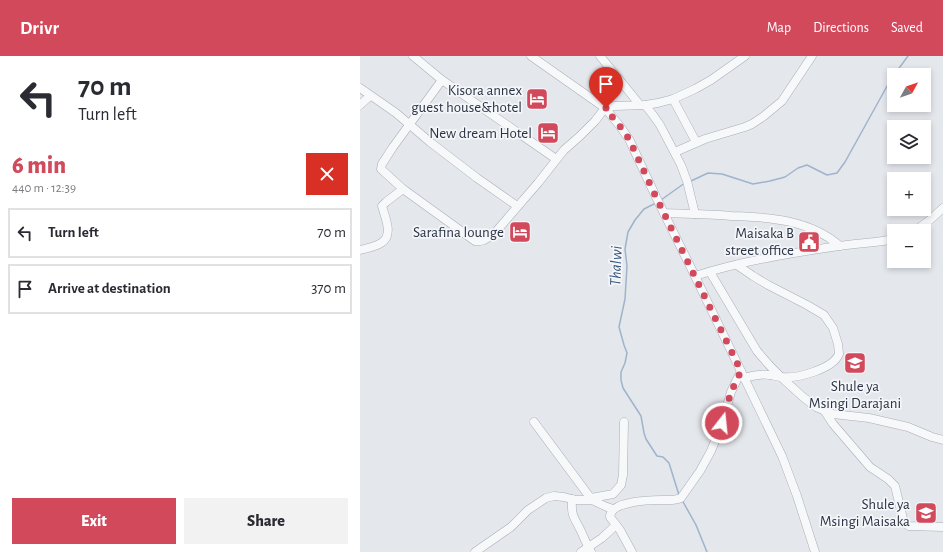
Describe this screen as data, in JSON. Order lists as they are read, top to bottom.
{
  "water": ["Thalwi"],
  "places": {
    "hotel": ["Kisora annex guest house&hotel", "New dream Hotel", "Sarafina lounge"],
    "public building": ["Maisaka B street office"],
    "school or university": ["Shule ya Msingi Darajani", "Shule ya Msingi Maisaka"]
  },
  "north": "top right",
  "page": {
    "header": "Drivr",
    "nav": ["Map", "Directions", "Saved"],
    "turn": ["70 m", "Turn left"],
    "map_buttons": ["+", "−"],
    "heading": ["6 min", "440 m · 12:39"],
    "list": [
      {
        "name": "Turn left",
        "value": "70 m"
      },
      {
        "name": "Arrive at destination",
        "value": "370 m"
      }
    ],
    "buttons": ["Exit", "Share"]
  }
}
